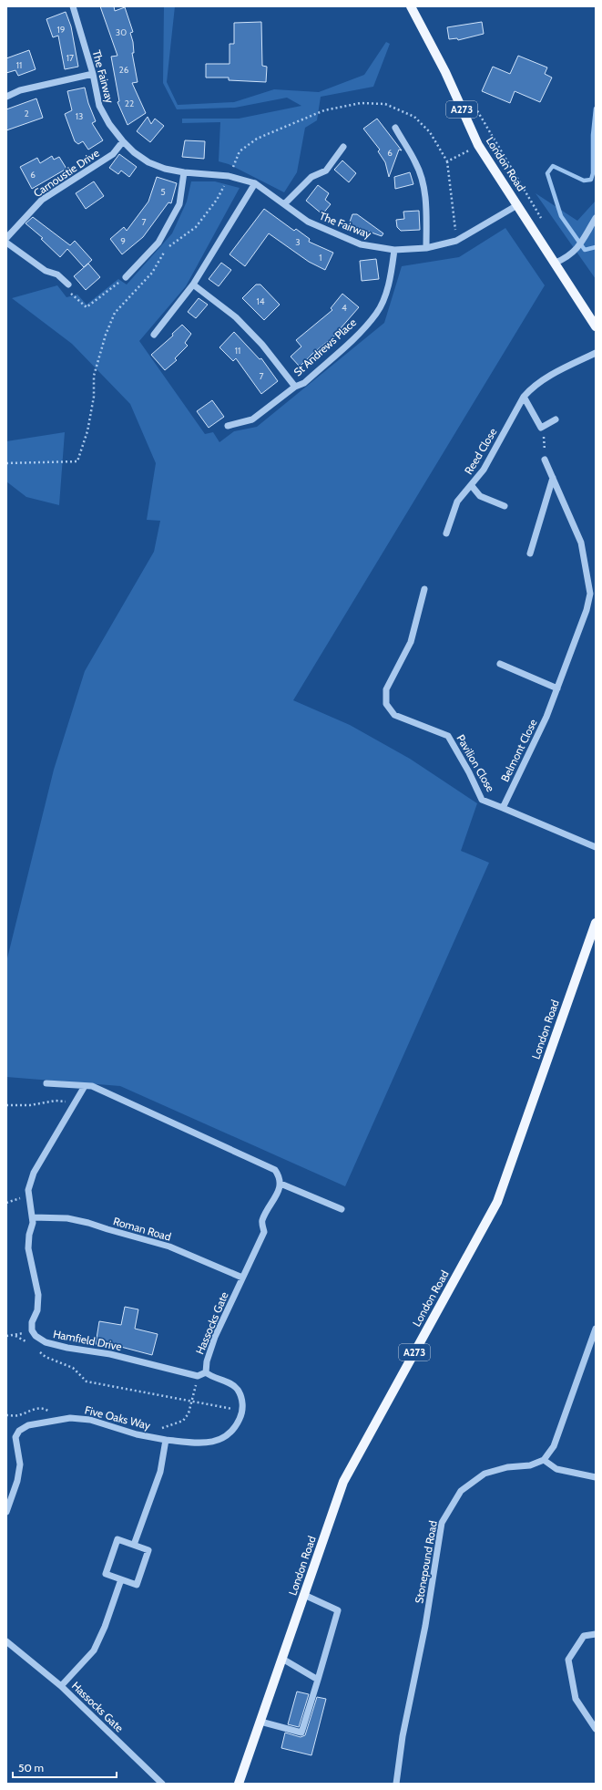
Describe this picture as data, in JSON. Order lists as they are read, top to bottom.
{
  "streets": {
    "main road": ["A273", "London Road"],
    "street": [
      "The Fairway",
      "Carnoustie Drive",
      "St Andrews Place",
      "Reed Close",
      "Belmont Close",
      "Pavilion Close",
      "Roman Road",
      "Hassocks Gate",
      "Hamfield Drive",
      "Five Oaks Way",
      "Stonepound Road"
    ]
  },
  "crossings": [
    ["The Fairway", "London Road"],
    ["The Fairway", "Carnoustie Drive"],
    ["The Fairway", "St Andrews Place"],
    ["Belmont Close", "Pavilion Close"],
    ["Roman Road", "Hassocks Gate"]
  ],
  "house_numbers": [
    "19",
    "30",
    "17",
    "11",
    "26",
    "22",
    "2",
    "13",
    "6",
    "6",
    "5",
    "7",
    "9",
    "3",
    "1",
    "14",
    "4",
    "11",
    "7"
  ],
  "scale_bar": "50 m"
}
